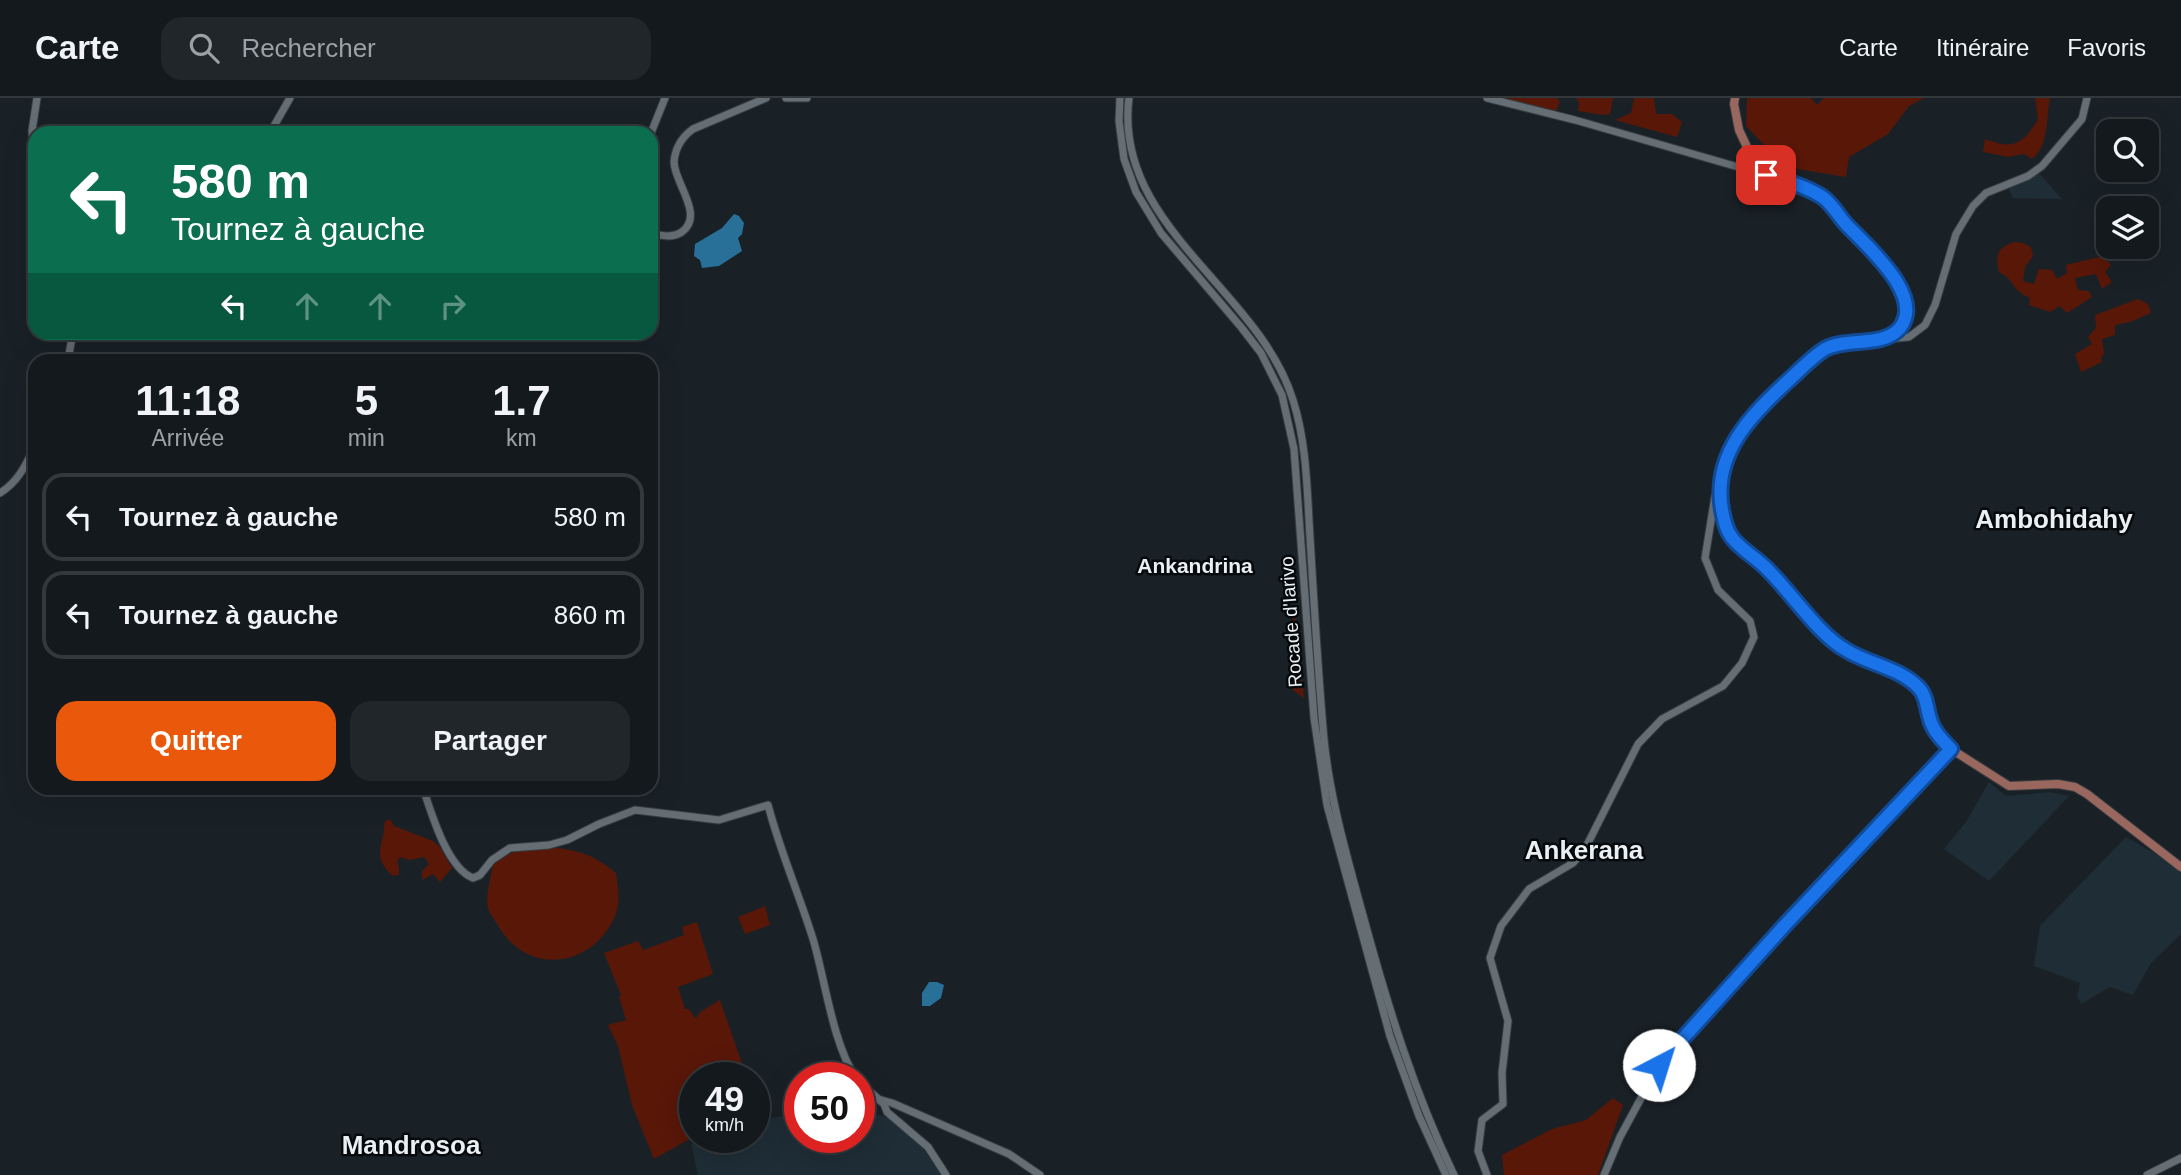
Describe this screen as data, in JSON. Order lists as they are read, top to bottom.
{
  "streets": {
    "street": ["Rocade d'Iarivo"]
  },
  "districts": [
    "Ambohidahy",
    "Ankandrina",
    "Ankerana",
    "Mandrosoa"
  ],
  "page": {
    "header": "Carte",
    "search": "Rechercher",
    "nav": ["Carte", "Itinéraire", "Favoris"],
    "turn": ["580 m", "Tournez à gauche"],
    "eta": [
      "11:18",
      "Arrivée",
      "5",
      "min",
      "1.7",
      "km"
    ],
    "list": [
      {
        "name": "Tournez à gauche",
        "value": "580 m"
      },
      {
        "name": "Tournez à gauche",
        "value": "860 m"
      }
    ],
    "buttons": ["Quitter", "Partager"],
    "speed": "49 km/h",
    "limit": "50"
  }
}
